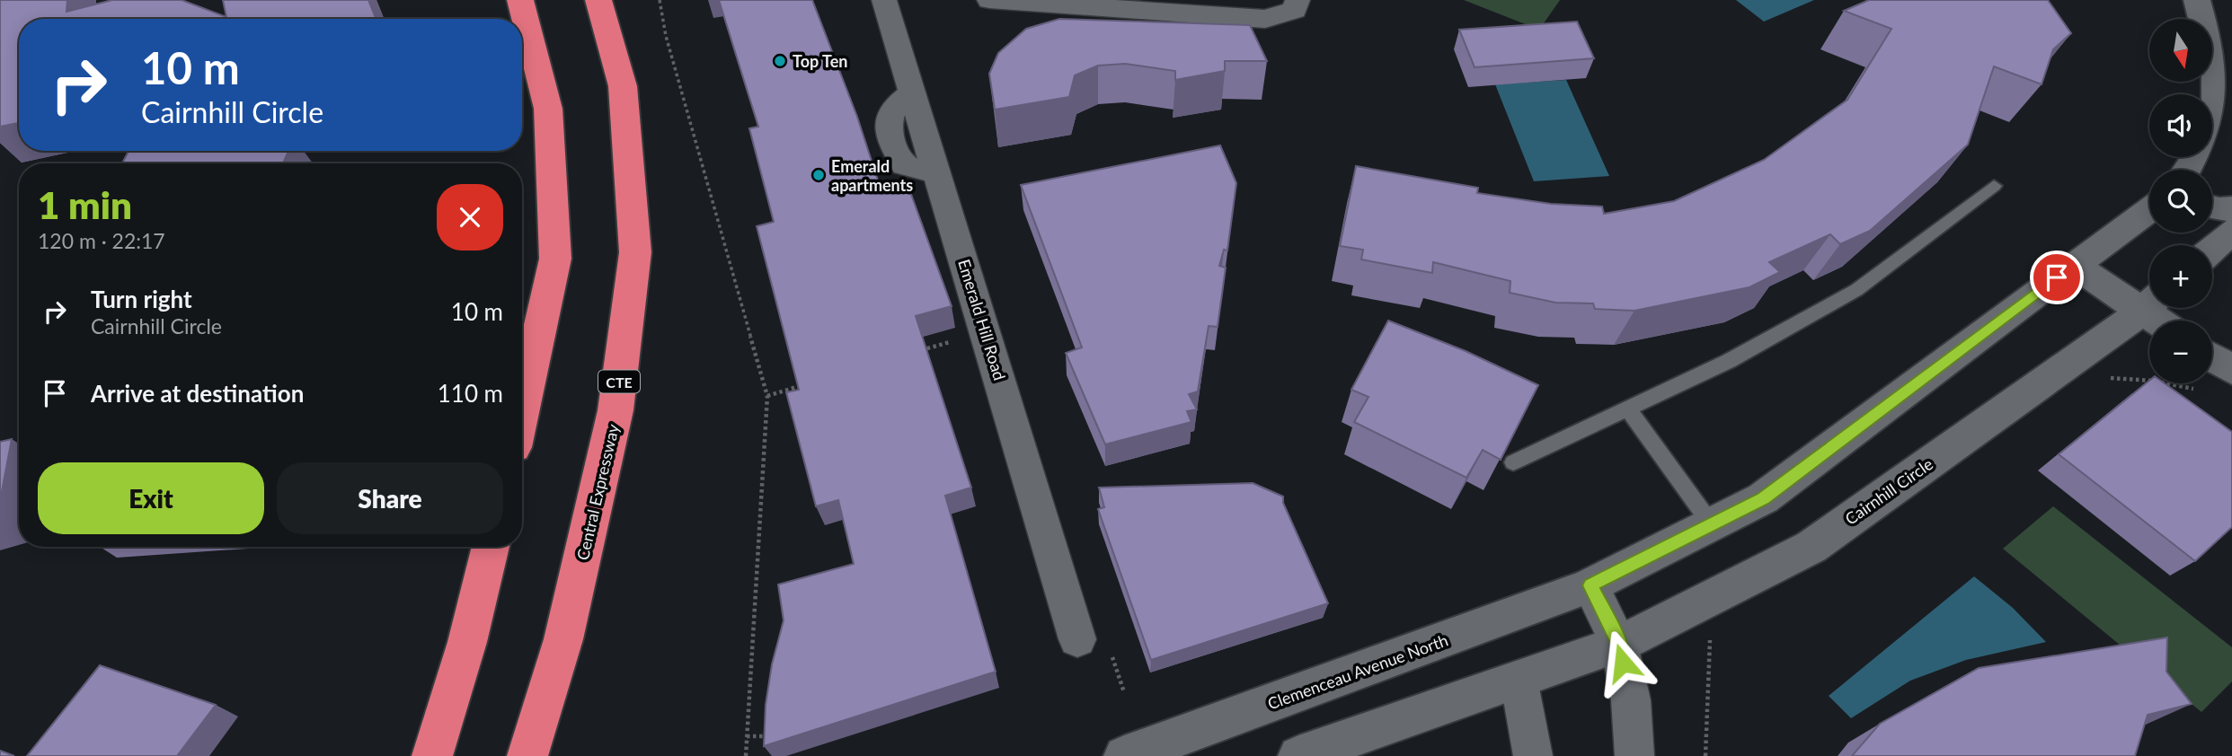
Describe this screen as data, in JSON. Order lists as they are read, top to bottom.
{
  "streets": {
    "highway": ["CTE", "Central Expressway"],
    "main road": ["Cairnhill Circle", "Clemenceau Avenue North"],
    "street": ["Emerald Hill Road"]
  },
  "places": ["Top Ten", "Emerald apartments"],
  "north": "bottom",
  "page": {
    "map_buttons": ["+", "−"],
    "turn": ["10 m", "Cairnhill Circle"],
    "heading": ["1 min", "120 m · 22:17"],
    "list": [
      {
        "name": "Turn right",
        "note": "Cairnhill Circle",
        "value": "10 m"
      },
      {
        "name": "Arrive at destination",
        "value": "110 m"
      }
    ],
    "buttons": ["Exit", "Share"]
  }
}
